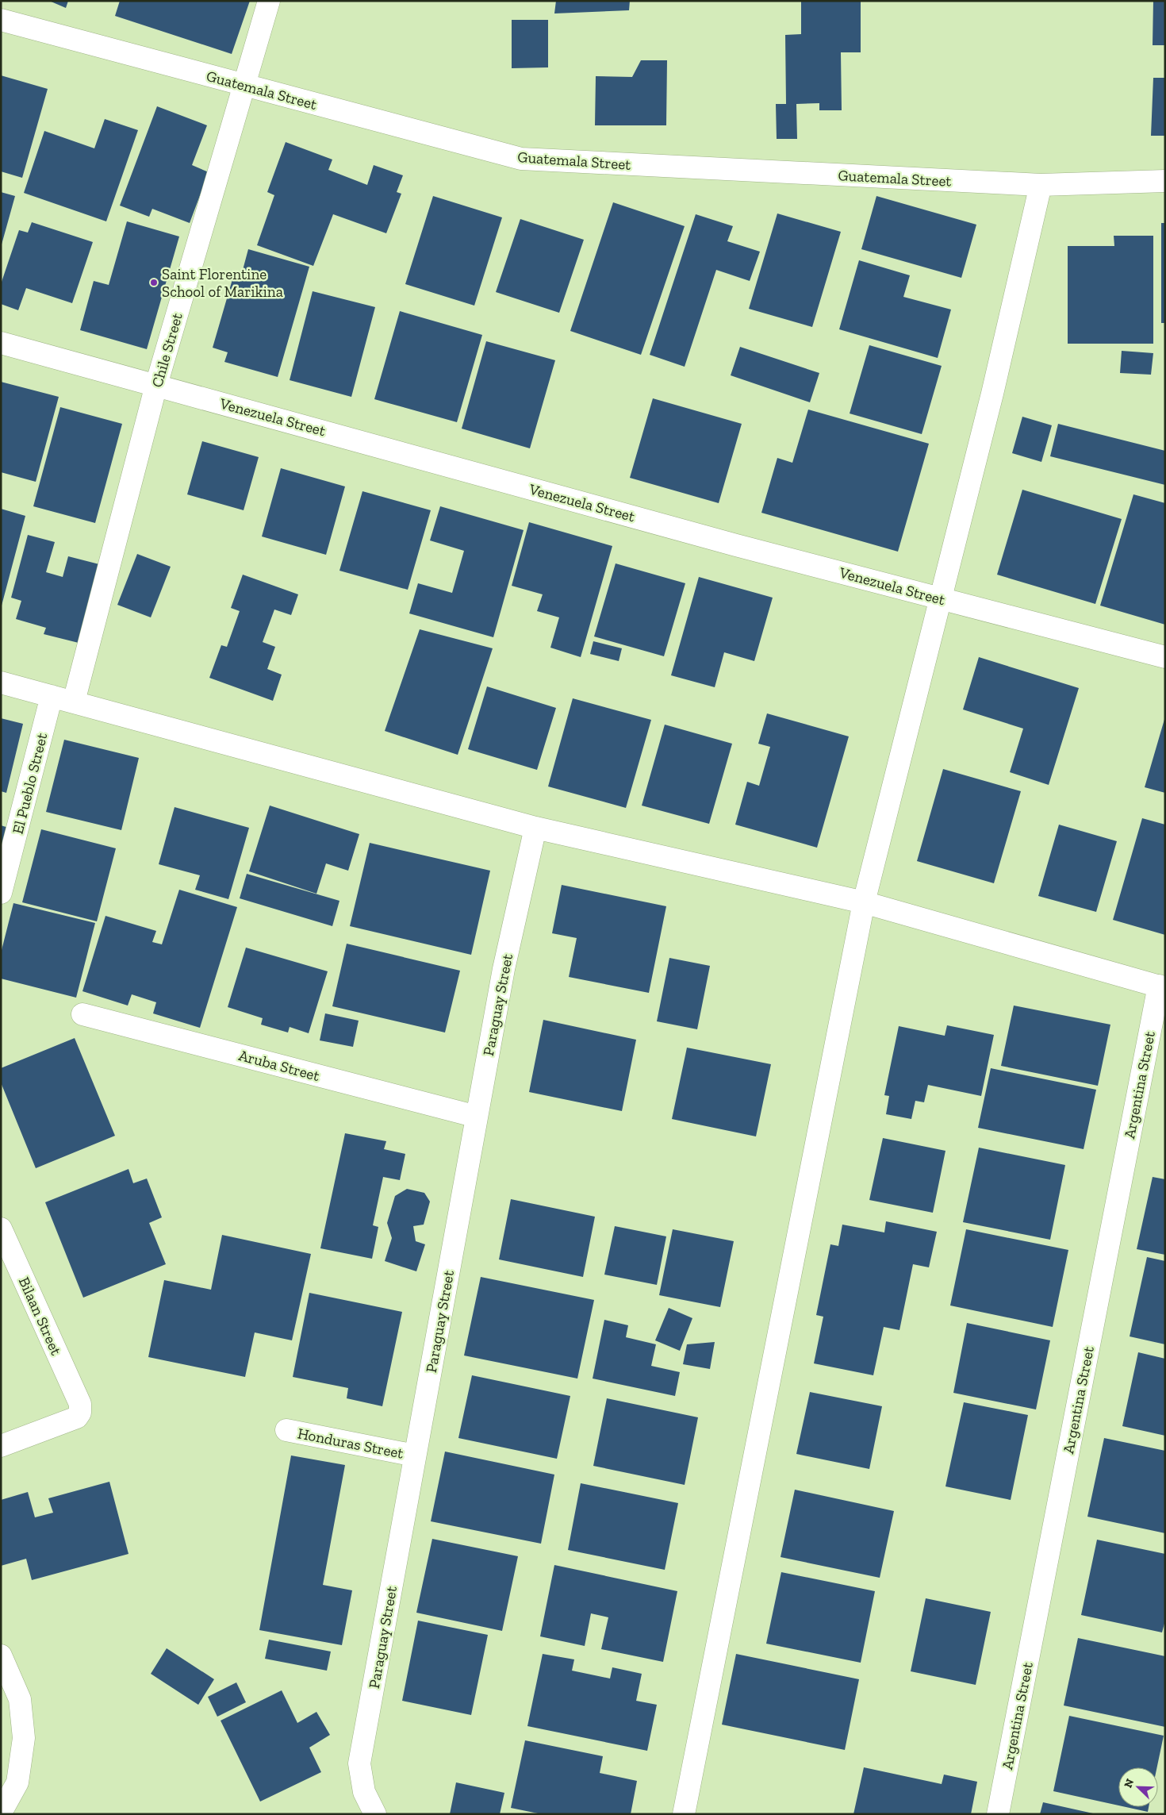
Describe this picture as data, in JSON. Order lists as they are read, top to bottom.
{
  "streets": {
    "street": [
      "Guatemala Street",
      "Chile Street",
      "Venezuela Street",
      "El Pueblo Street",
      "Paraguay Street",
      "Aruba Street",
      "Argentina Street",
      "Bilaan Street",
      "Honduras Street"
    ]
  },
  "crossings": [
    ["Guatemala Street", "Chile Street"],
    ["Chile Street", "Venezuela Street"],
    ["Paraguay Street", "Aruba Street"],
    ["Paraguay Street", "Honduras Street"]
  ],
  "places": ["Saint Florentine School of Marikina"],
  "north": "top left"
}
